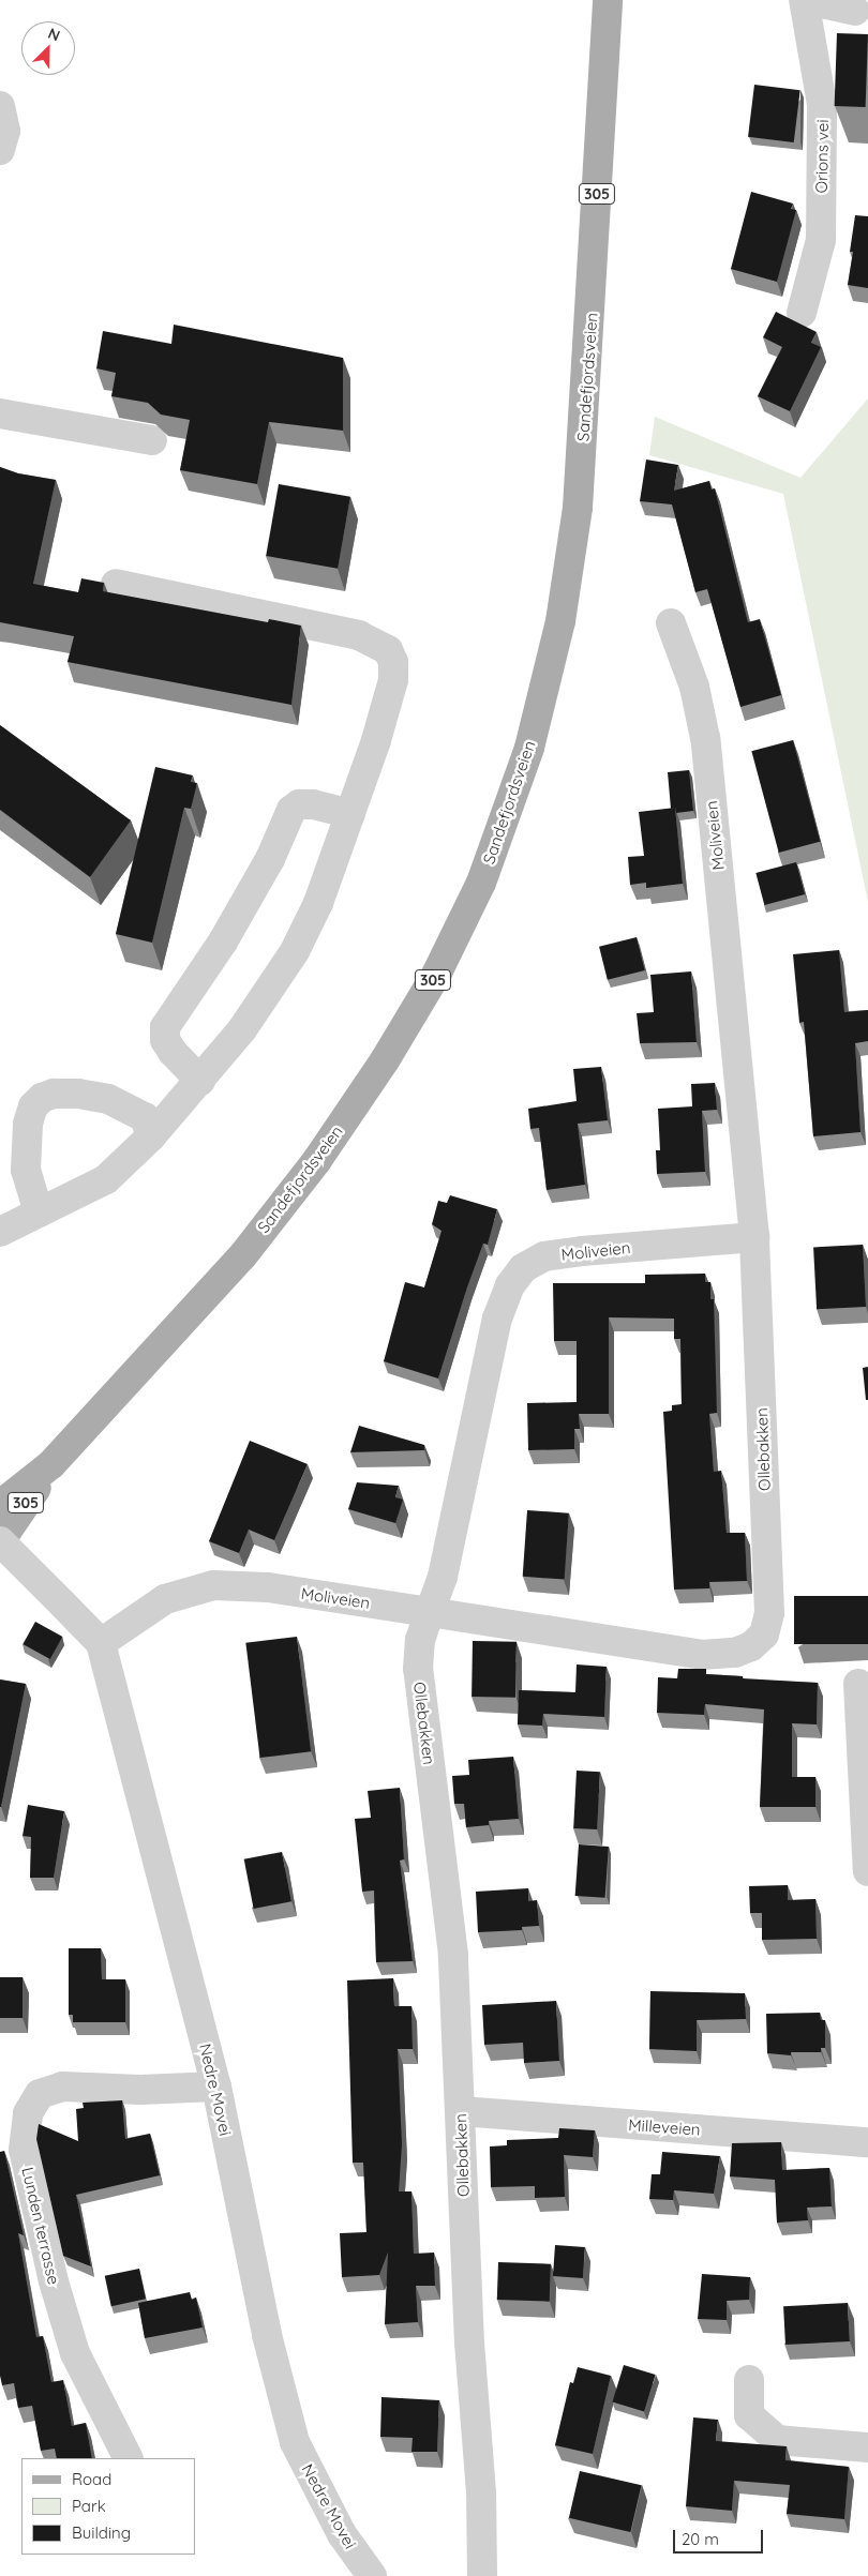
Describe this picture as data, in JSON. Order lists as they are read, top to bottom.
{
  "streets": {
    "main road": ["305", "Sandefjordsveien"],
    "street": [
      "Orions vei",
      "Moliveien",
      "Ollebakken",
      "Nedre Movei",
      "Milleveien",
      "Lunden terrasse"
    ]
  },
  "crossings": [
    ["Sandefjordsveien", "Nedre Movei"],
    ["Moliveien", "Ollebakken"],
    ["Moliveien", "Nedre Movei"],
    ["Ollebakken", "Milleveien"],
    ["Nedre Movei", "Lunden terrasse"]
  ],
  "legend": ["Road", "Park", "Building"],
  "scale_bar": "20 m",
  "north": "top right"
}
